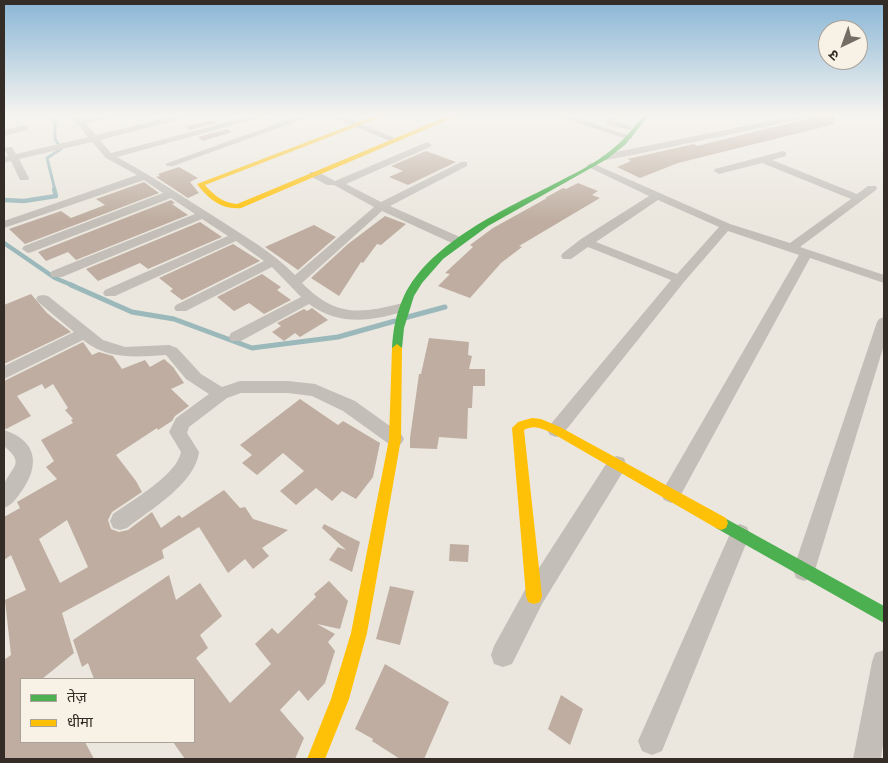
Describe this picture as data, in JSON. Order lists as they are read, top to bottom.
{
  "legend": ["तेज़", "धीमा"],
  "north": "bottom left"
}
